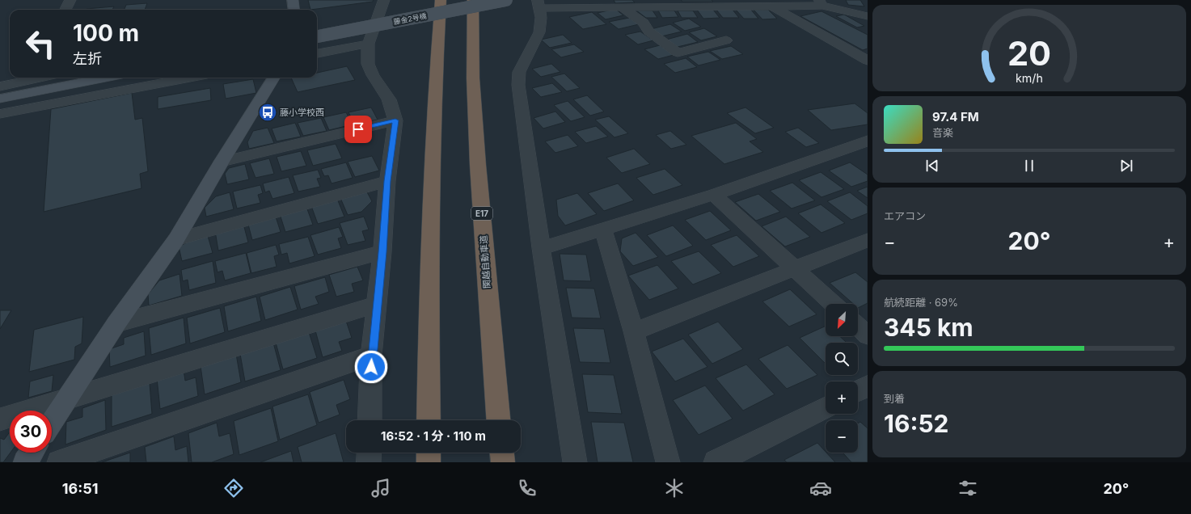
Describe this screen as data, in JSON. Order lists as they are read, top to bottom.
{
  "streets": {
    "highway": ["E17", "関越自動車道"],
    "street": ["藤金2号橋"]
  },
  "places": {
    "bus stop": ["藤小学校西"]
  },
  "north": "bottom left",
  "page": {
    "turn": ["100 m", "左折"],
    "song": ["97.4 FM", "音楽"],
    "tile": [
      "エアコン",
      ["航続距離 · 69%", "345 km"],
      ["到着", "16:52"]
    ],
    "heat": ["−", "20°", "+"],
    "map_buttons": ["+", "−"],
    "limit": "30",
    "trip": "16:52 · 1 分 · 110 m",
    "tabs": ["16:51", "20°"],
    "gauge": ["20", "km/h"]
  }
}
